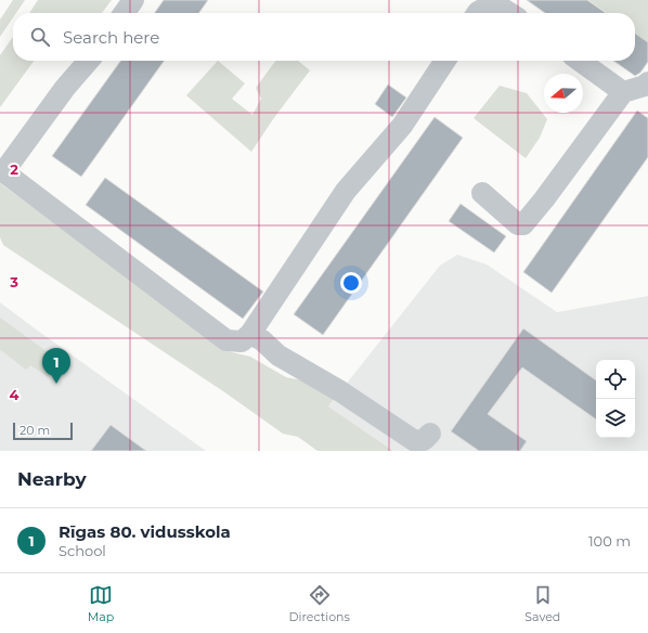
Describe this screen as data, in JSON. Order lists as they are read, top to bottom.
{
  "scale_bar": "20 m",
  "north": "left",
  "page": {
    "search": "Search here",
    "pins": "1",
    "scale": "20 m",
    "heading": "Nearby",
    "list": [
      {
        "mark": "1",
        "name": "Rīgas 80. vidusskola",
        "note": "School",
        "value": "100 m"
      }
    ],
    "nav": ["Map", "Directions", "Saved"]
  },
  "grid": {
    "rows": ["2", "3", "4"]
  }
}
